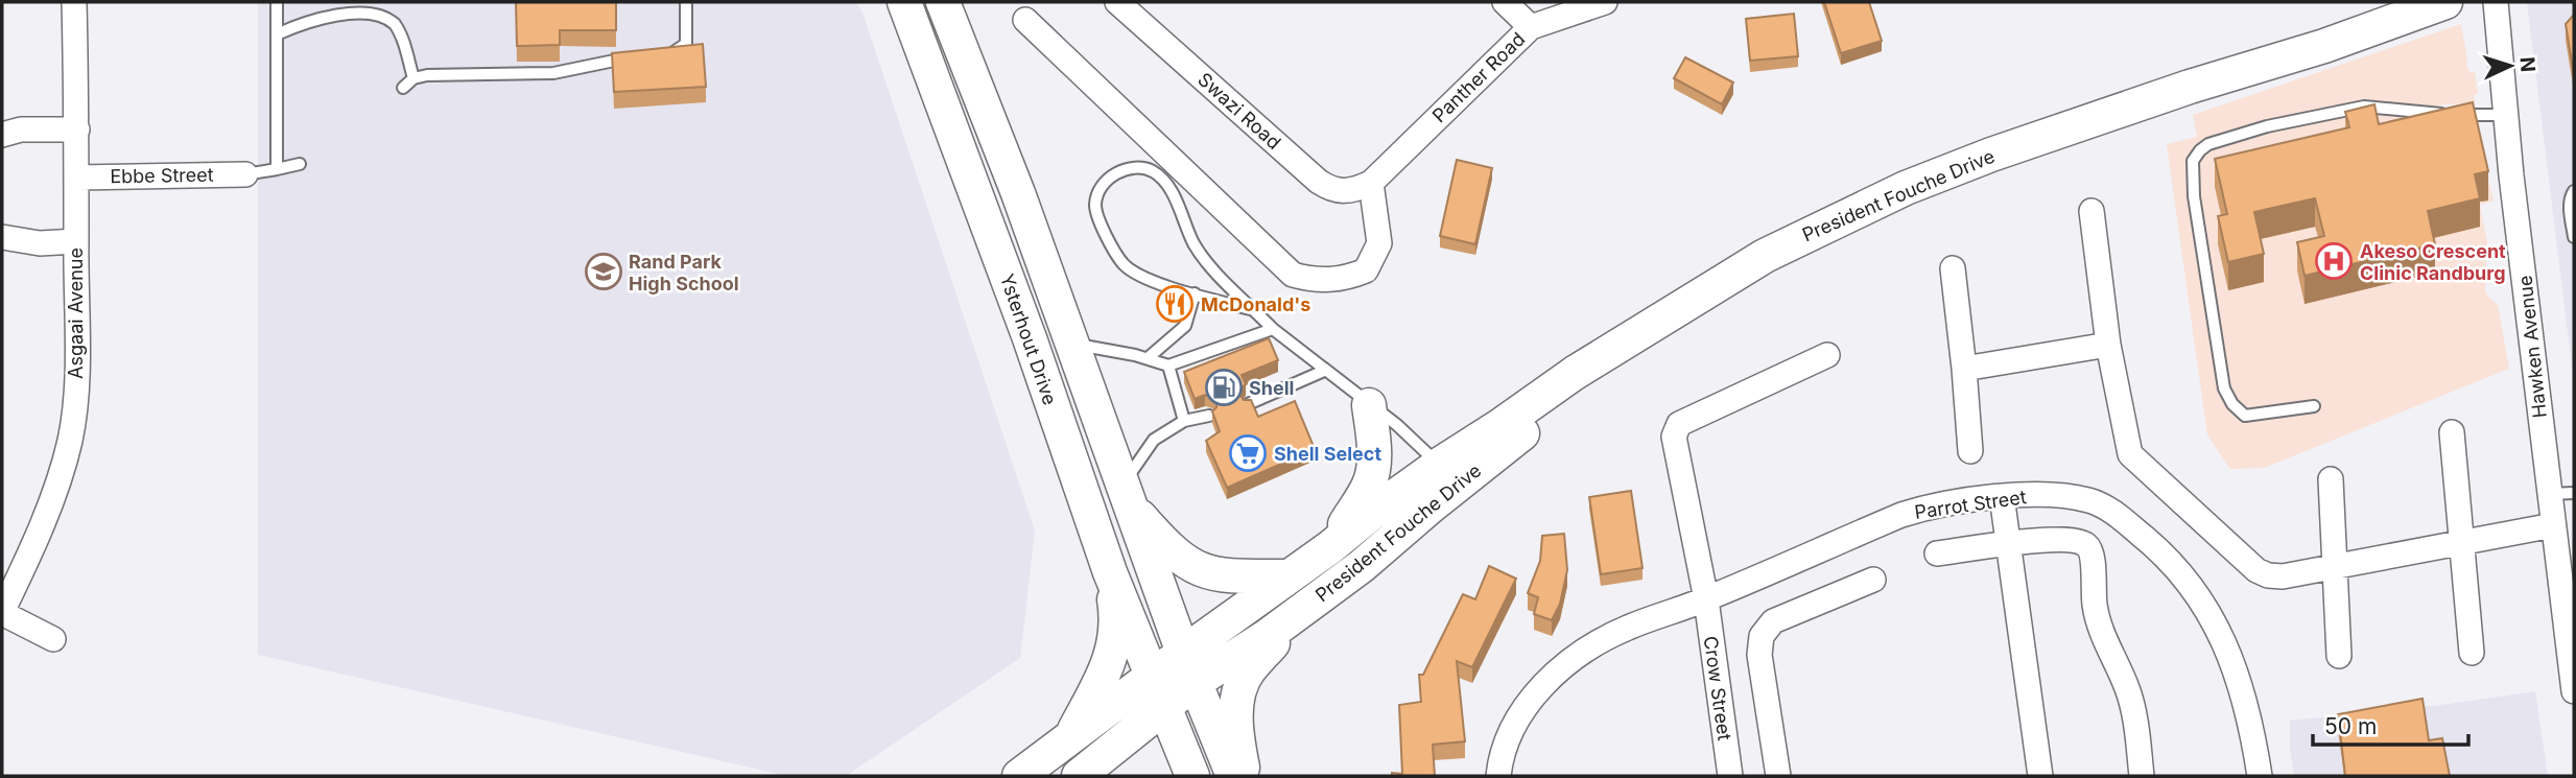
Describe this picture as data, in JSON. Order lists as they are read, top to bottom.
{
  "streets": {
    "street": [
      "Panther Road",
      "Swazi Road",
      "Ebbe Street",
      "President Fouche Drive",
      "Asgaai Avenue",
      "Ysterhout Drive",
      "Hawken Avenue",
      "Parrot Street",
      "Crow Street"
    ]
  },
  "crossings": [
    ["Panther Road", "Swazi Road"],
    ["Ebbe Street", "Asgaai Avenue"],
    ["President Fouche Drive", "Ysterhout Drive"],
    ["Parrot Street", "Crow Street"]
  ],
  "places": {
    "hospital": ["Akeso Crescent Clinic Randburg"],
    "school or university": ["Rand Park High School"],
    "restaurant": ["McDonald's"],
    "fuel station": ["Shell"],
    "supermarket": ["Shell Select"]
  },
  "scale_bar": "50 m",
  "north": "right"
}
